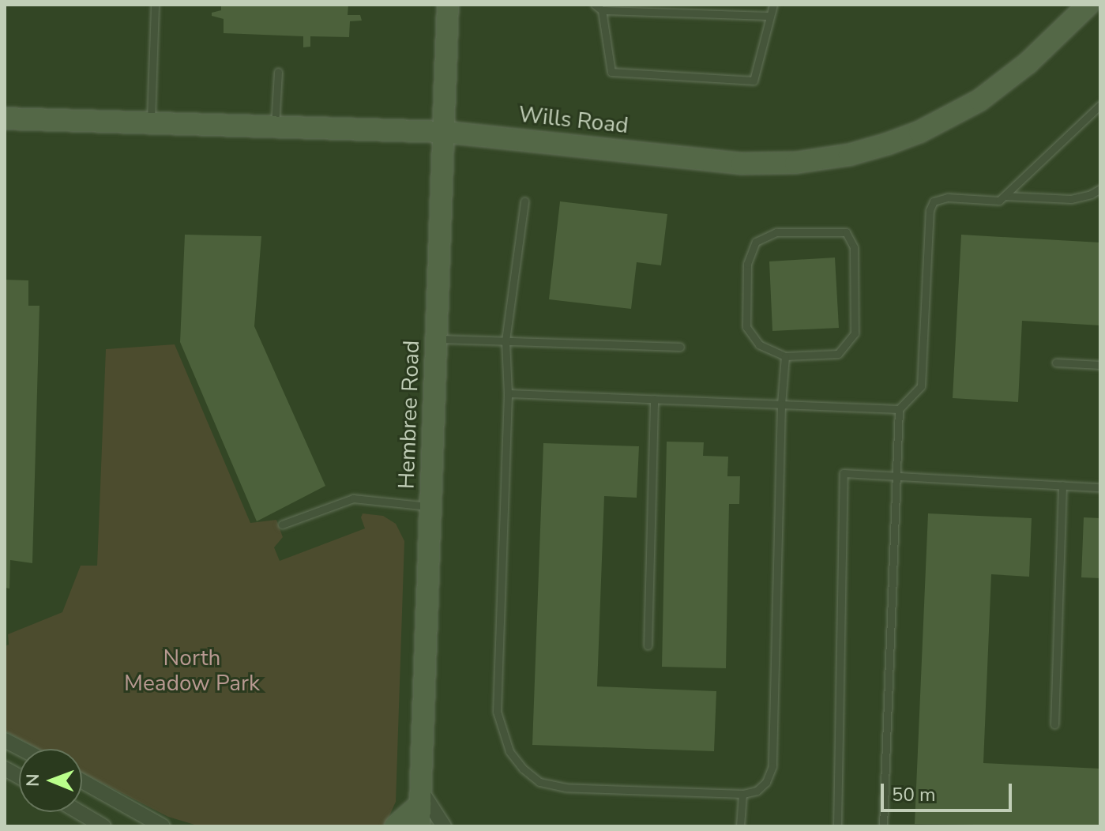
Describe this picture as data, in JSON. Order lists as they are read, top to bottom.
{
  "streets": {
    "street": ["Wills Road", "Hembree Road"]
  },
  "crossings": [
    ["Wills Road", "Hembree Road"]
  ],
  "parks": ["North Meadow Park"],
  "scale_bar": "50 m",
  "north": "left"
}
